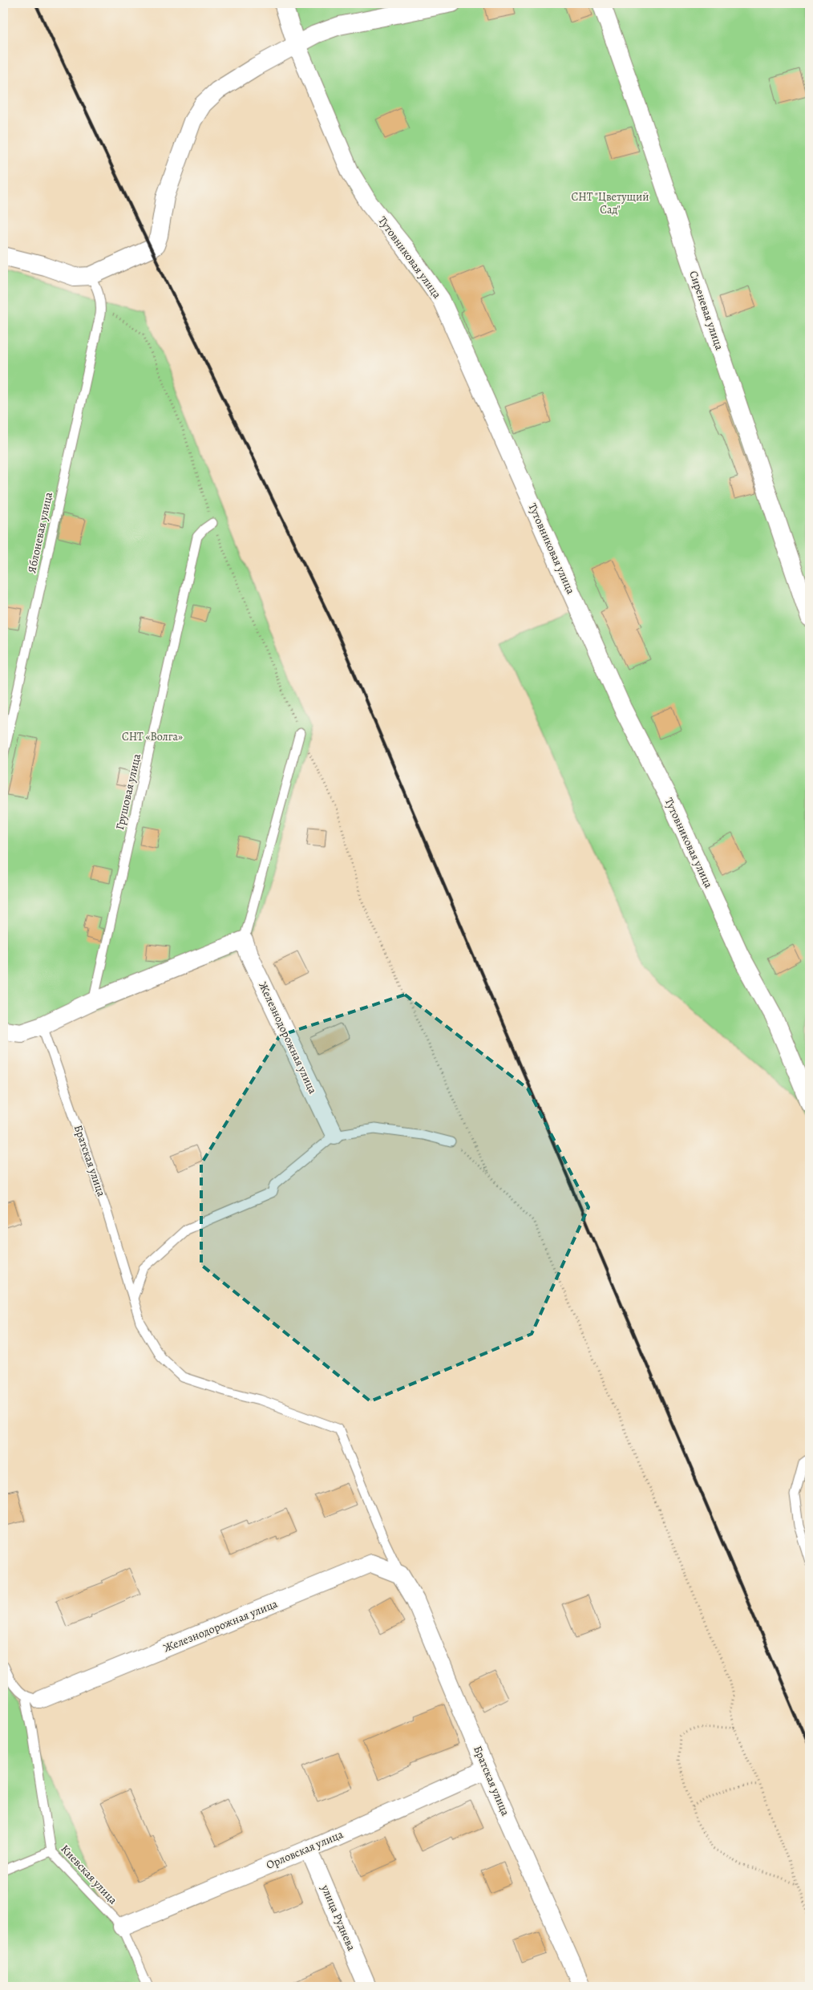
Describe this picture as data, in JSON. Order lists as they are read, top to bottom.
{
  "streets": {
    "street": [
      "Тутовниковая улица",
      "Сиреневая улица",
      "Железнодорожная улица",
      "Братская улица",
      "Орловская улица",
      "улица Руднева"
    ],
    "lane": ["Яблоневая улица", "Грушовая улица", "Киевская улица"]
  },
  "crossings": [
    ["Железнодорожная улица", "Братская улица"],
    ["Железнодорожная улица", "Киевская улица"],
    ["Братская улица", "Орловская улица"],
    ["Орловская улица", "Киевская улица"],
    ["Орловская улица", "улица Руднева"]
  ],
  "parks": ["СНТ \"Цветущий Сад\"", "СНТ «Волга»"]
}
